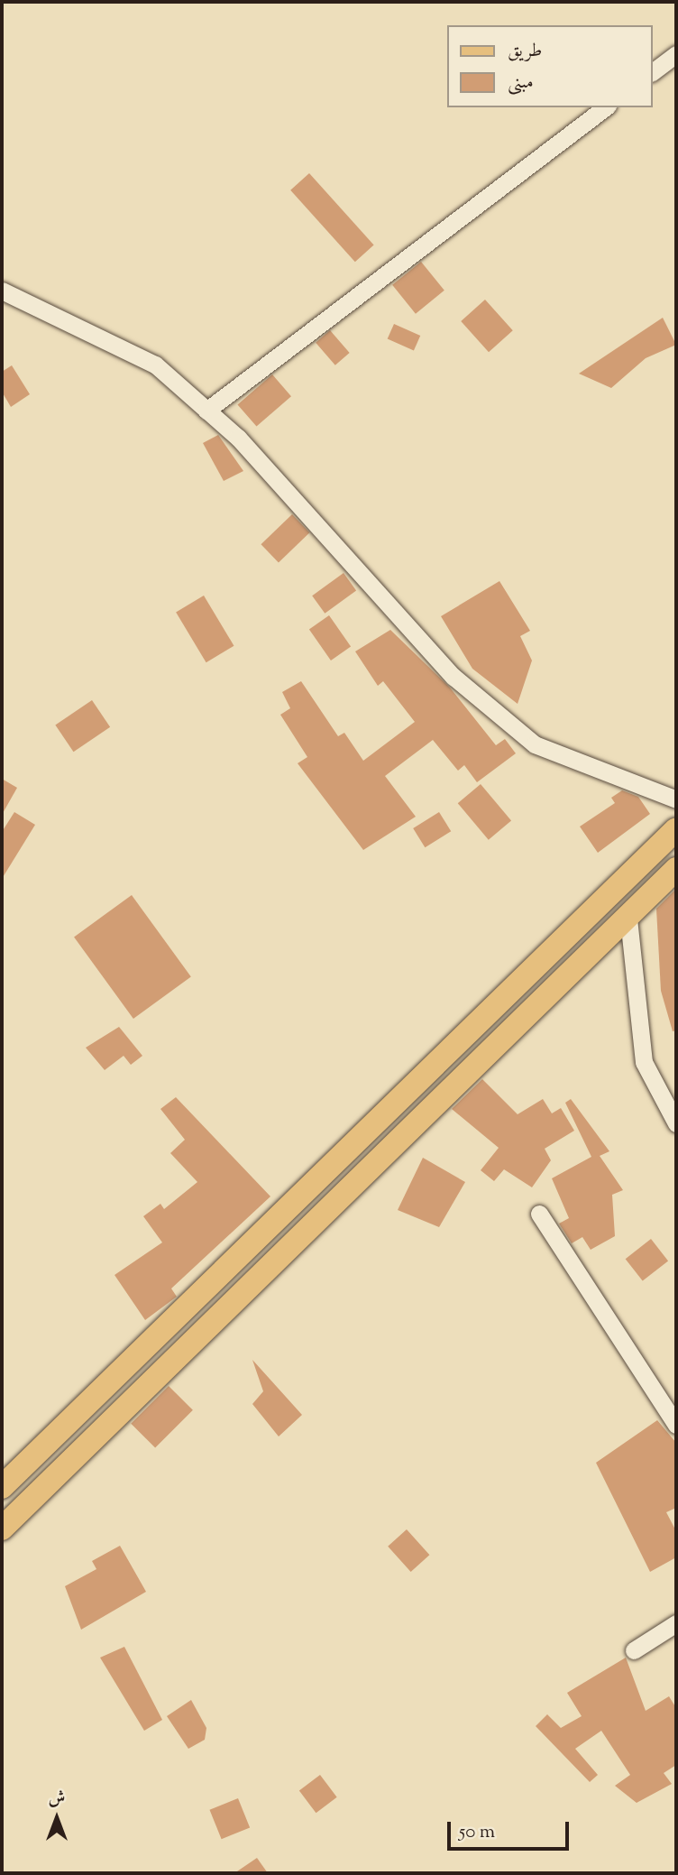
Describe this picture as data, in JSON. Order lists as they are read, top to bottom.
{
  "legend": ["طريق", "مبنى"],
  "scale_bar": "50 m",
  "north": "top"
}
